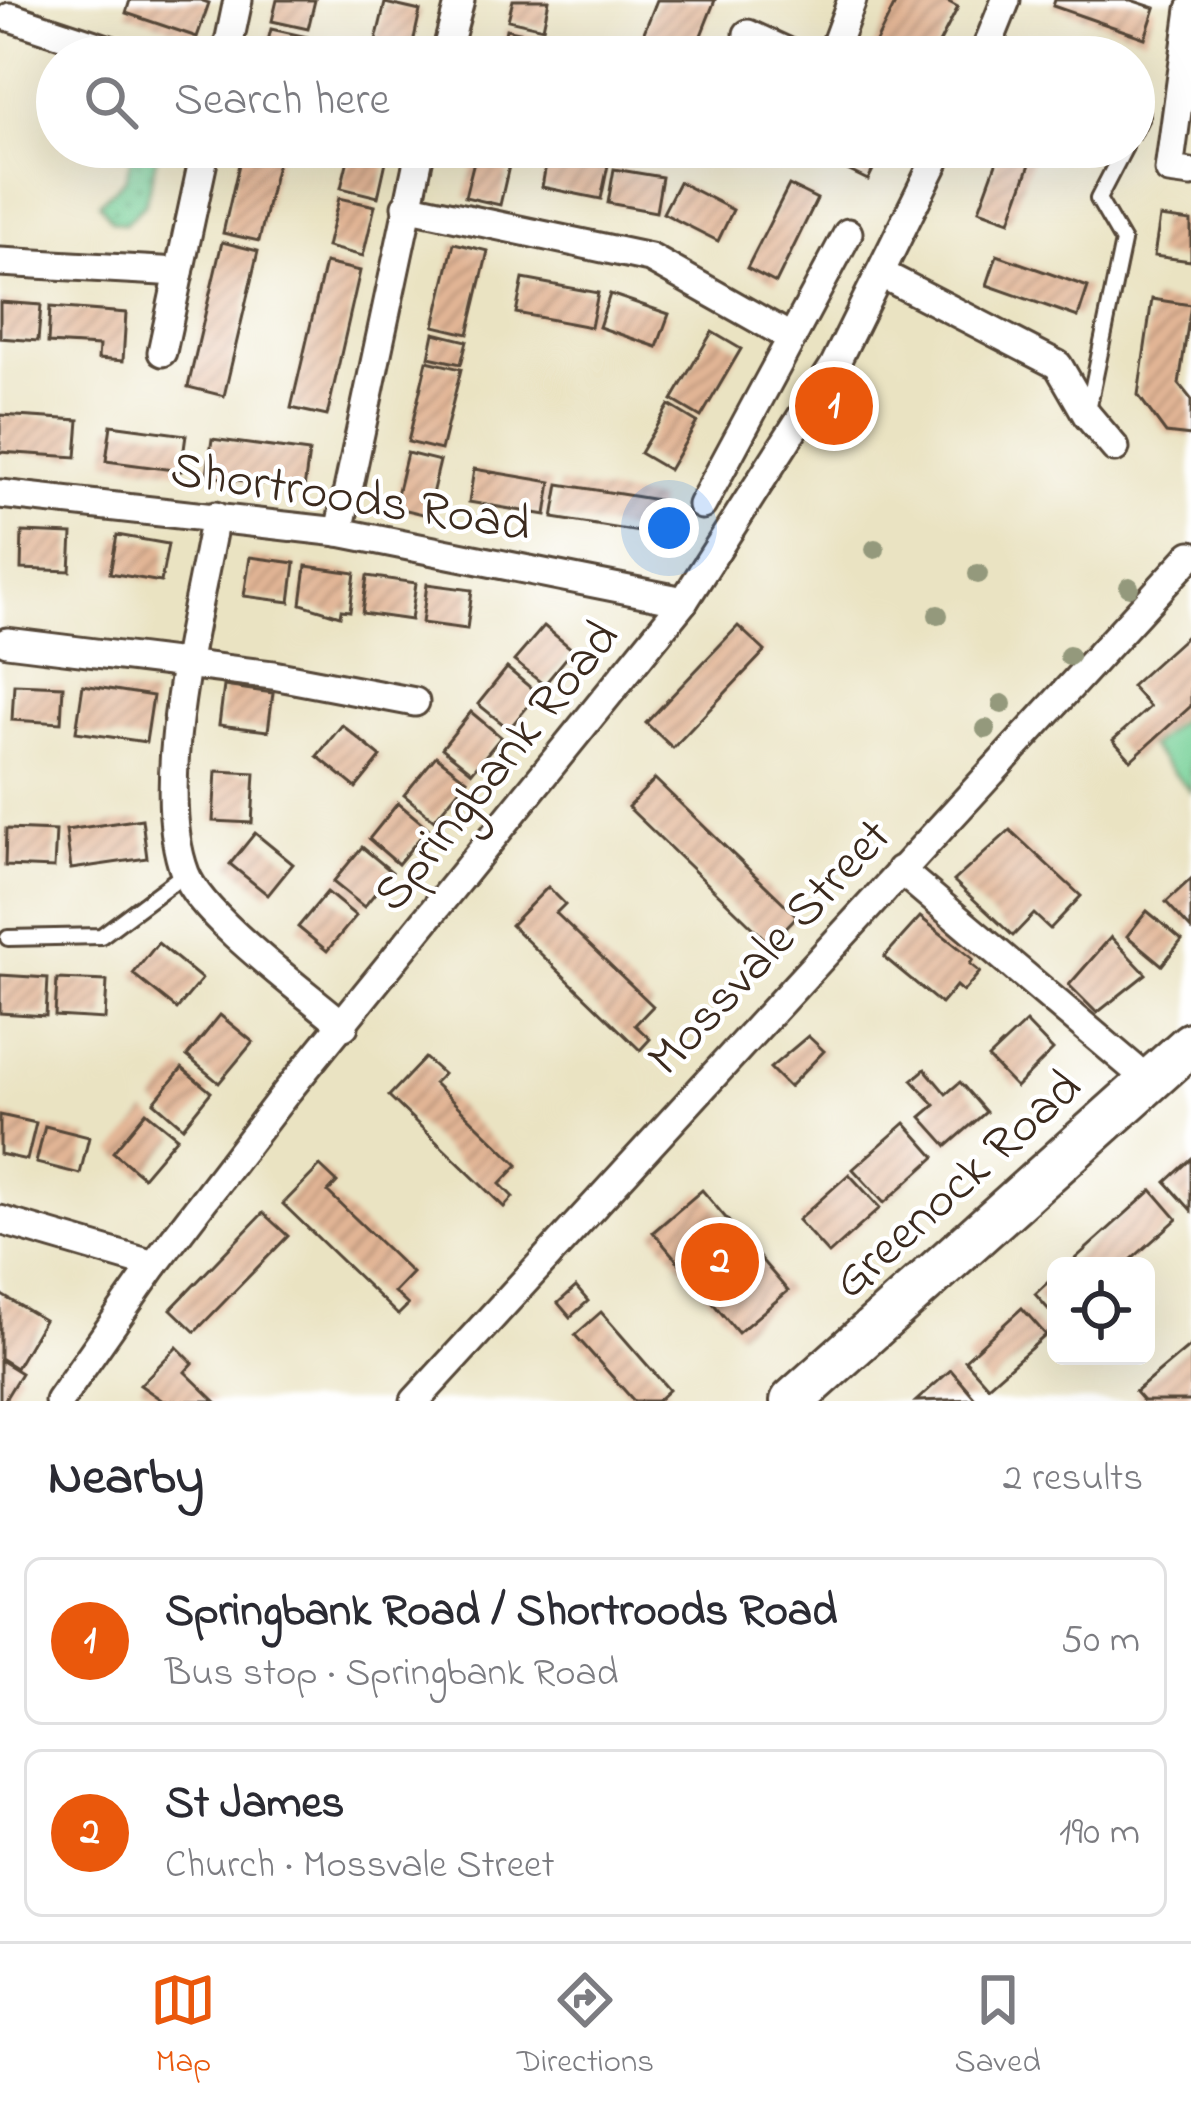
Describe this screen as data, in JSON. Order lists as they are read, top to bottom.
{
  "streets": {
    "main road": ["Greenock Road"],
    "street": ["Shortroods Road", "Springbank Road", "Mossvale Street"]
  },
  "crossings": [
    ["Shortroods Road", "Springbank Road"]
  ],
  "page": {
    "search": "Search here",
    "pins": ["1", "2"],
    "heading": ["Nearby", "2 results"],
    "list": [
      {
        "mark": "1",
        "name": "Springbank Road / Shortroods Road",
        "note": "Bus stop · Springbank Road",
        "value": "50 m"
      },
      {
        "mark": "2",
        "name": "St James",
        "note": "Church · Mossvale Street",
        "value": "190 m"
      }
    ],
    "nav": ["Map", "Directions", "Saved"]
  }
}
